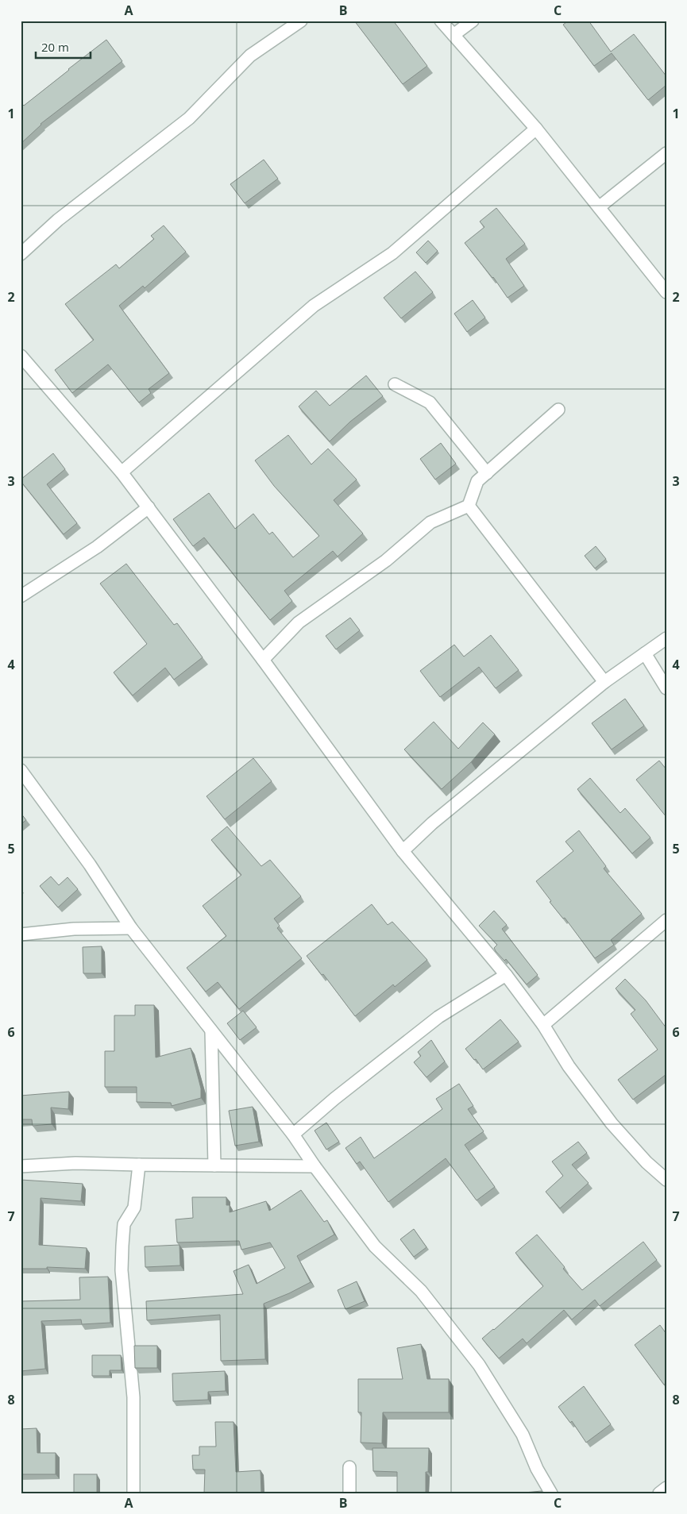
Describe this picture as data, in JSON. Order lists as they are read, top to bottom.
{
  "scale_bar": "20 m",
  "grid": {
    "columns": ["A", "B", "C"],
    "rows": [
      "1",
      "2",
      "3",
      "4",
      "5",
      "6",
      "7",
      "8"
    ]
  }
}
